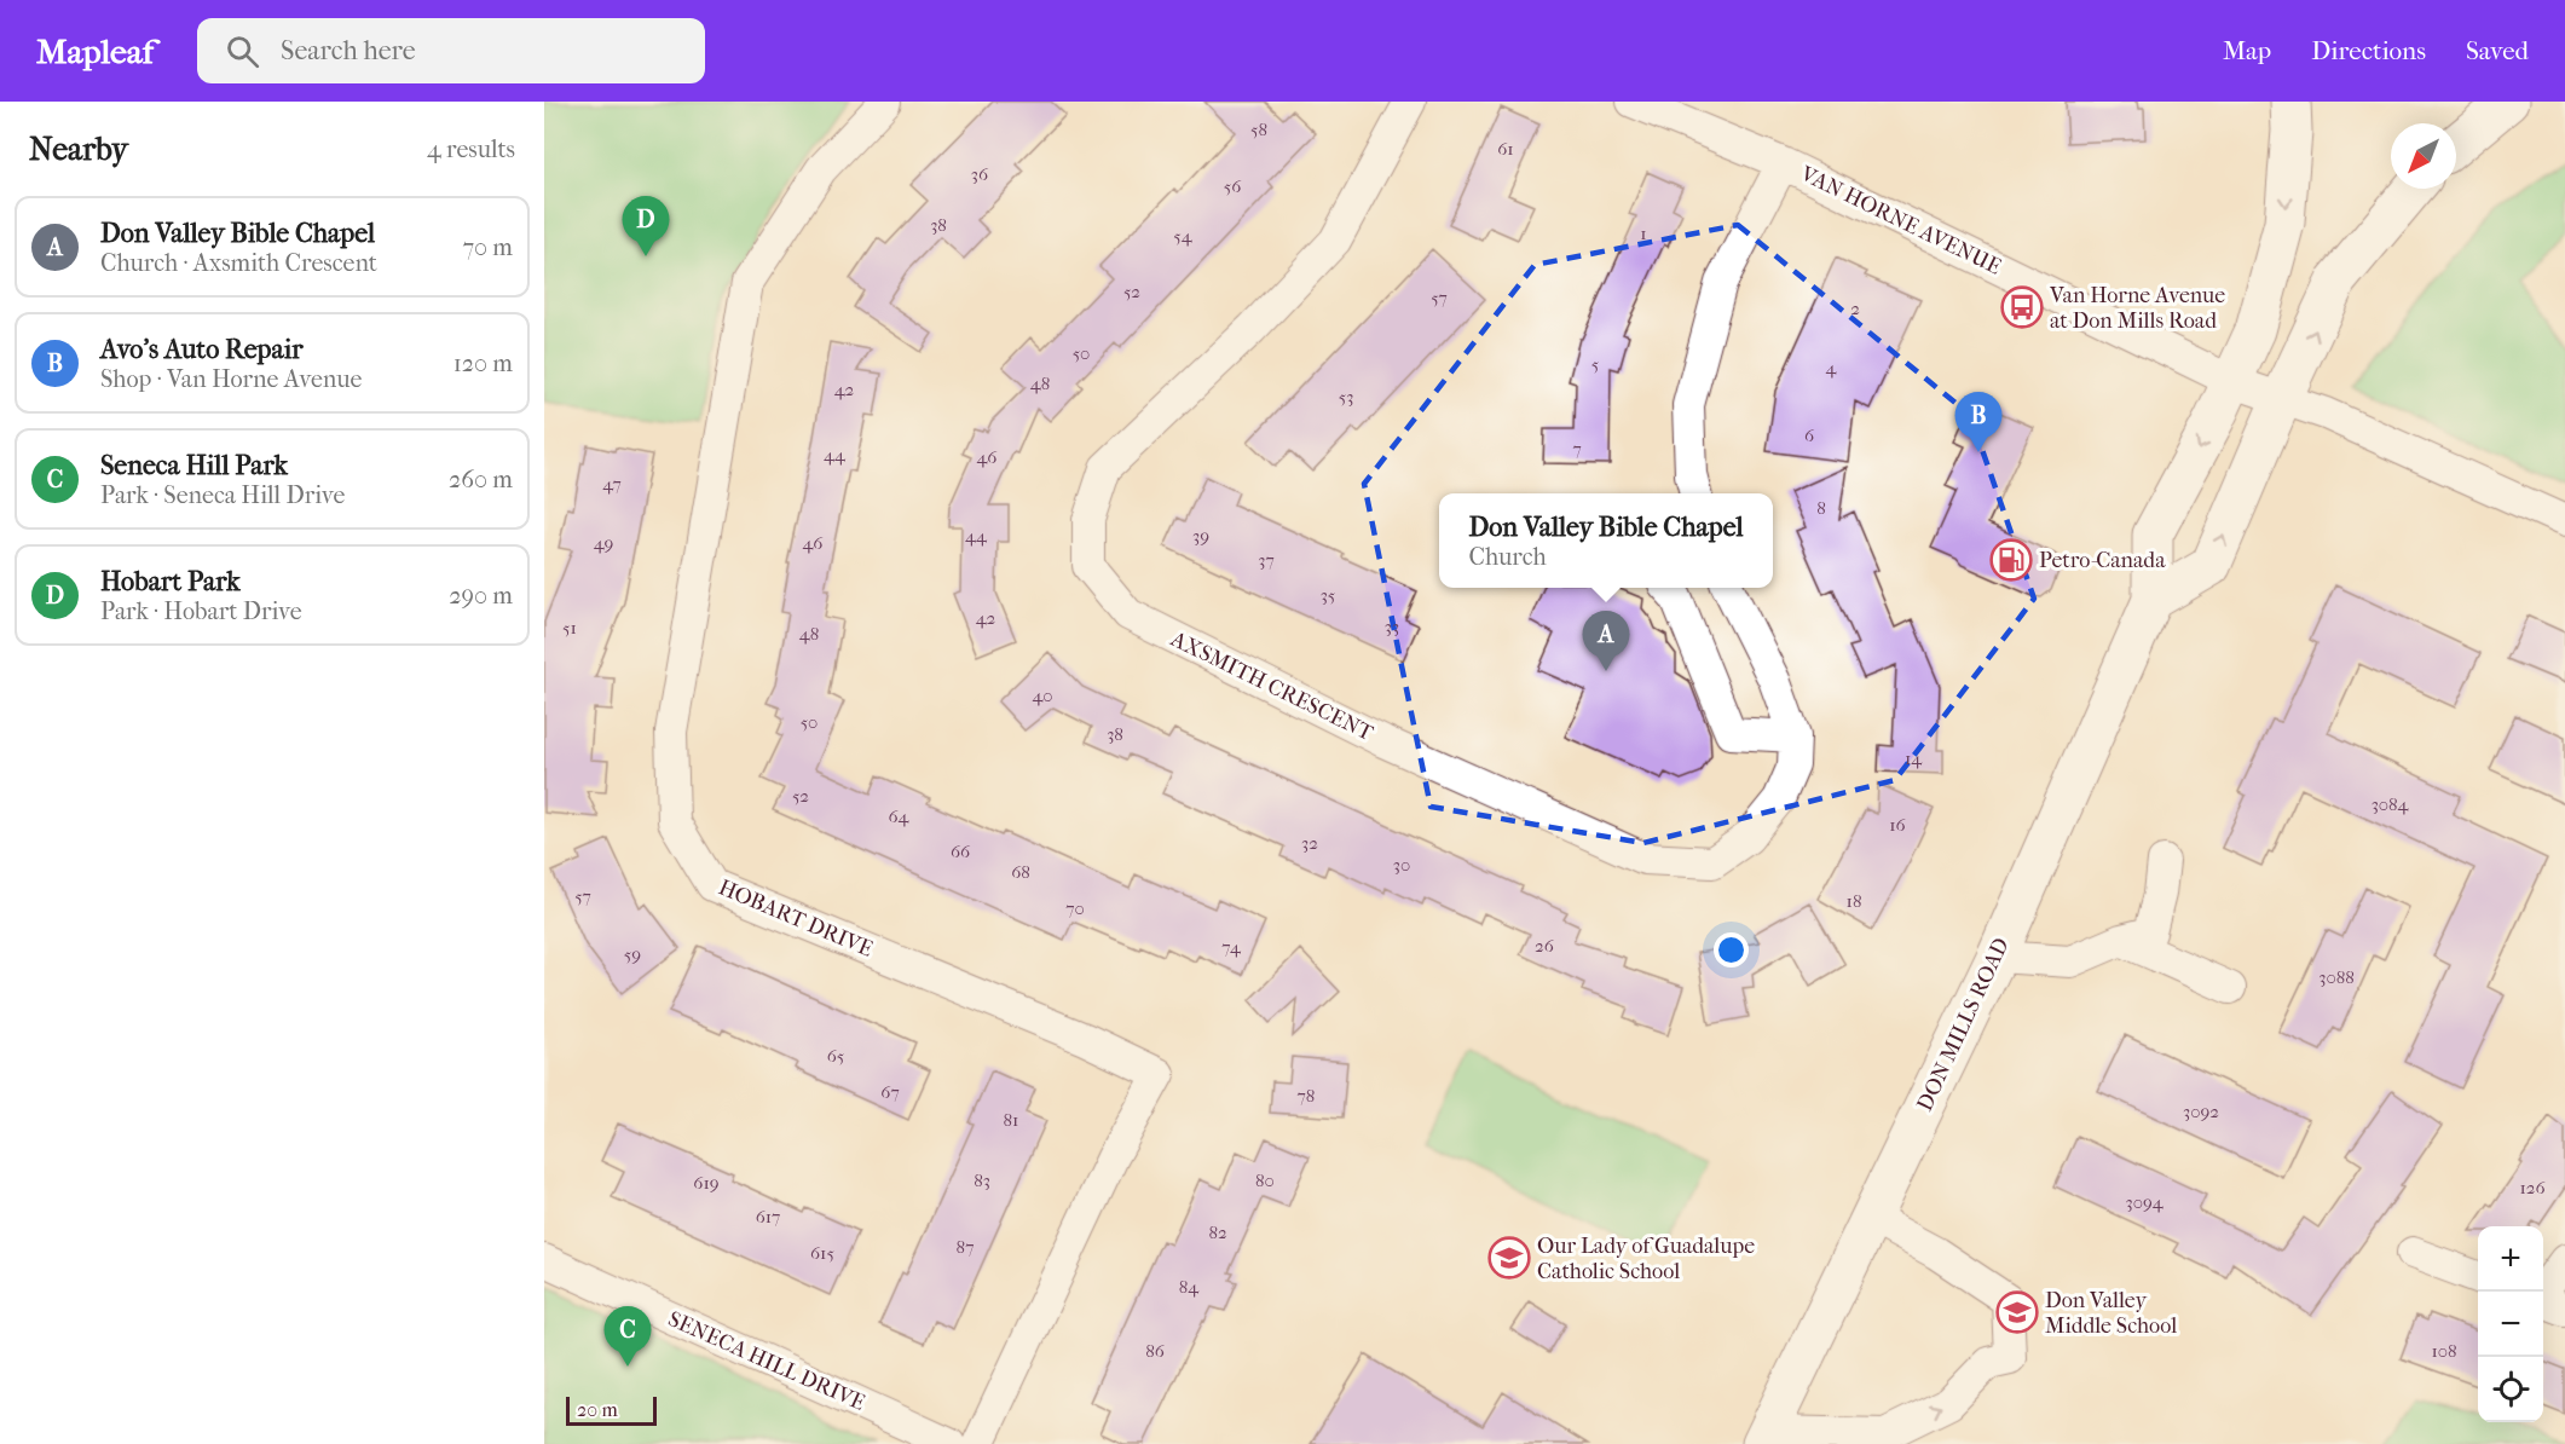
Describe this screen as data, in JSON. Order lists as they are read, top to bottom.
{
  "streets": {
    "main road": ["DON MILLS ROAD"],
    "street": [
      "VAN HORNE AVENUE",
      "AXSMITH CRESCENT",
      "HOBART DRIVE",
      "SENECA HILL DRIVE"
    ]
  },
  "crossings": [
    ["VAN HORNE AVENUE", "DON MILLS ROAD"]
  ],
  "places": {
    "bus stop": ["Van Horne Avenue at Don Mills Road"],
    "fuel station": ["Petro-Canada"],
    "school or university": ["Our Lady of Guadalupe Catholic School", "Don Valley Middle School"]
  },
  "house_numbers": [
    "58",
    "61",
    "36",
    "56",
    "38",
    "1",
    "54",
    "52",
    "57",
    "2",
    "50",
    "5",
    "4",
    "48",
    "42",
    "53",
    "6",
    "7",
    "44",
    "46",
    "47",
    "8",
    "44",
    "39",
    "49",
    "46",
    "37",
    "35",
    "42",
    "33",
    "51",
    "48",
    "40",
    "50",
    "38",
    "14",
    "52",
    "3084",
    "64",
    "16",
    "32",
    "66",
    "30",
    "68",
    "57",
    "18",
    "70",
    "26",
    "74",
    "59",
    "3088",
    "65",
    "67",
    "78",
    "3092",
    "81",
    "83",
    "80",
    "619",
    "126",
    "3094",
    "617",
    "82",
    "87",
    "615",
    "84",
    "86",
    "108"
  ],
  "scale_bar": "20 m",
  "north": "bottom left",
  "page": {
    "header": "Mapleaf",
    "search": "Search here",
    "nav": ["Map", "Directions", "Saved"],
    "heading": ["Nearby", "4 results"],
    "list": [
      {
        "mark": "A",
        "name": "Don Valley Bible Chapel",
        "note": "Church · Axsmith Crescent",
        "value": "70 m"
      },
      {
        "mark": "B",
        "name": "Avo's Auto Repair",
        "note": "Shop · Van Horne Avenue",
        "value": "120 m"
      },
      {
        "mark": "C",
        "name": "Seneca Hill Park",
        "note": "Park · Seneca Hill Drive",
        "value": "260 m"
      },
      {
        "mark": "D",
        "name": "Hobart Park",
        "note": "Park · Hobart Drive",
        "value": "290 m"
      }
    ],
    "pins": [
      "D",
      "B",
      "A",
      "C"
    ],
    "popup": ["Don Valley Bible Chapel", "Church"],
    "map_buttons": ["+", "−"],
    "scale": "20 m"
  }
}
